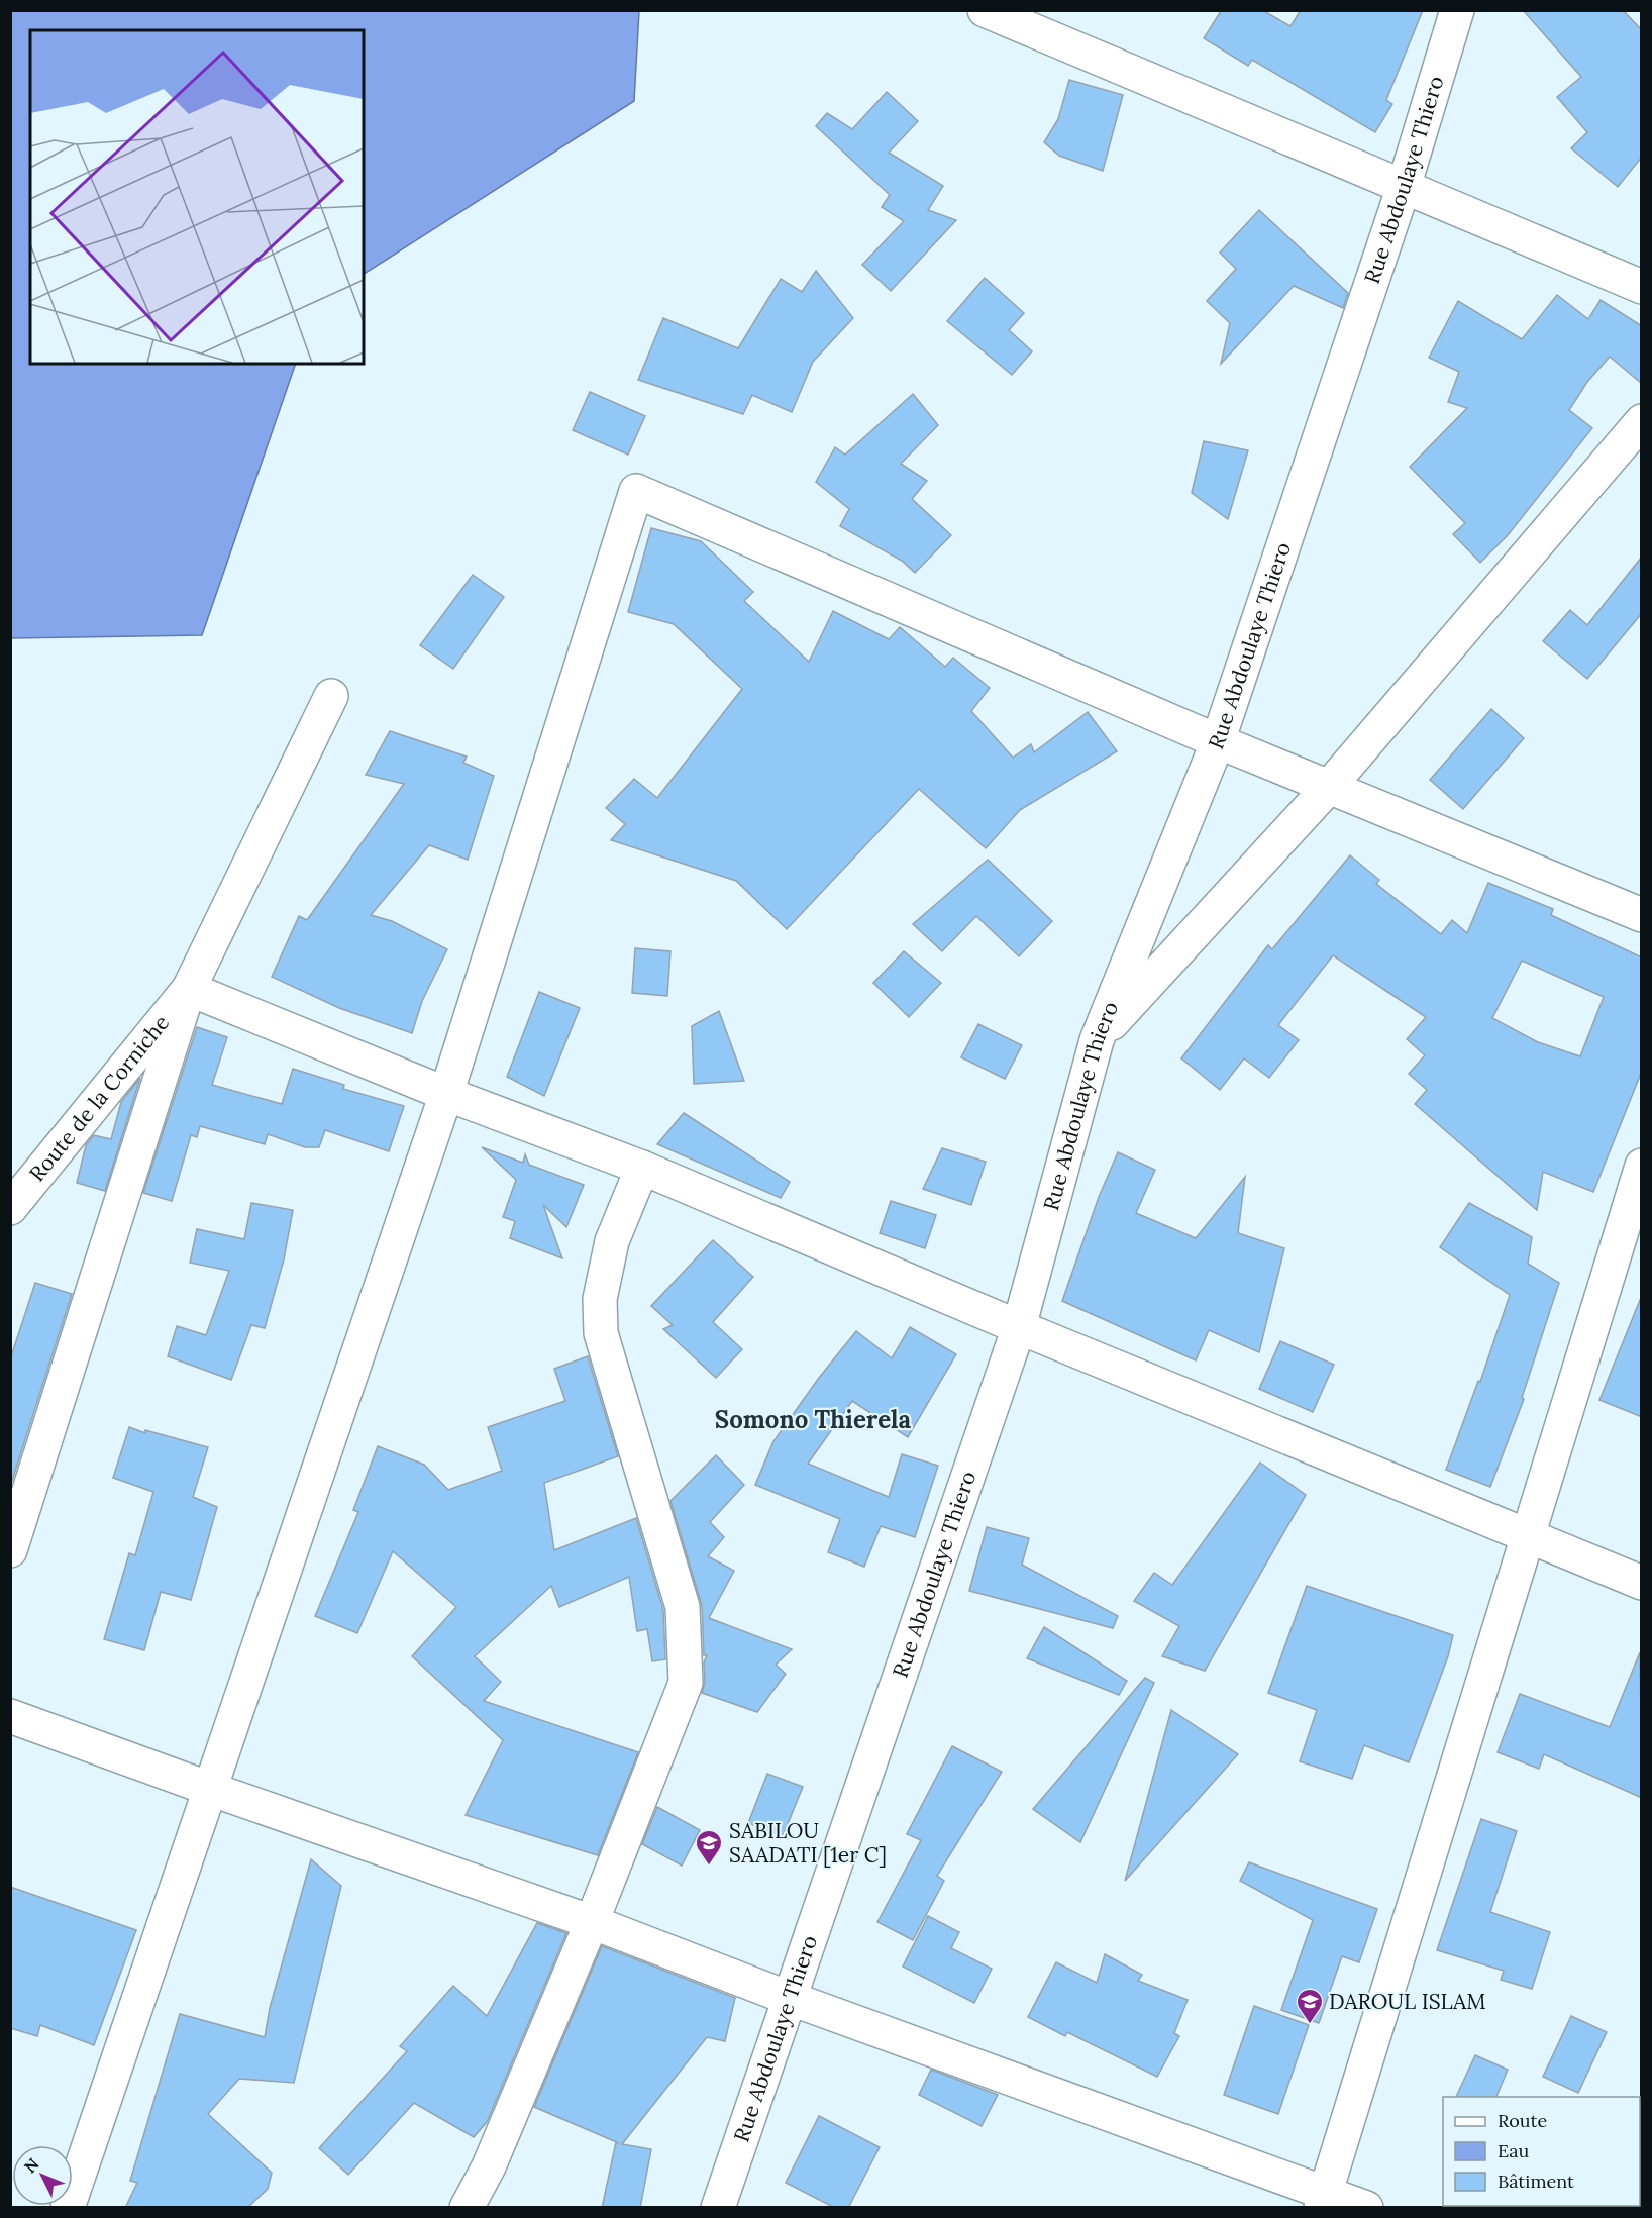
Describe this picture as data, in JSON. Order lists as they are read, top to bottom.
{
  "streets": {
    "street": ["Rue Abdoulaye Thiero", "Route de la Corniche"]
  },
  "districts": ["Somono Thierela"],
  "places": {
    "school or university": ["SABILOU SAADATI [1er C]", "DAROUL ISLAM"]
  },
  "legend": ["Route", "Eau", "Bâtiment"],
  "north": "top left"
}
